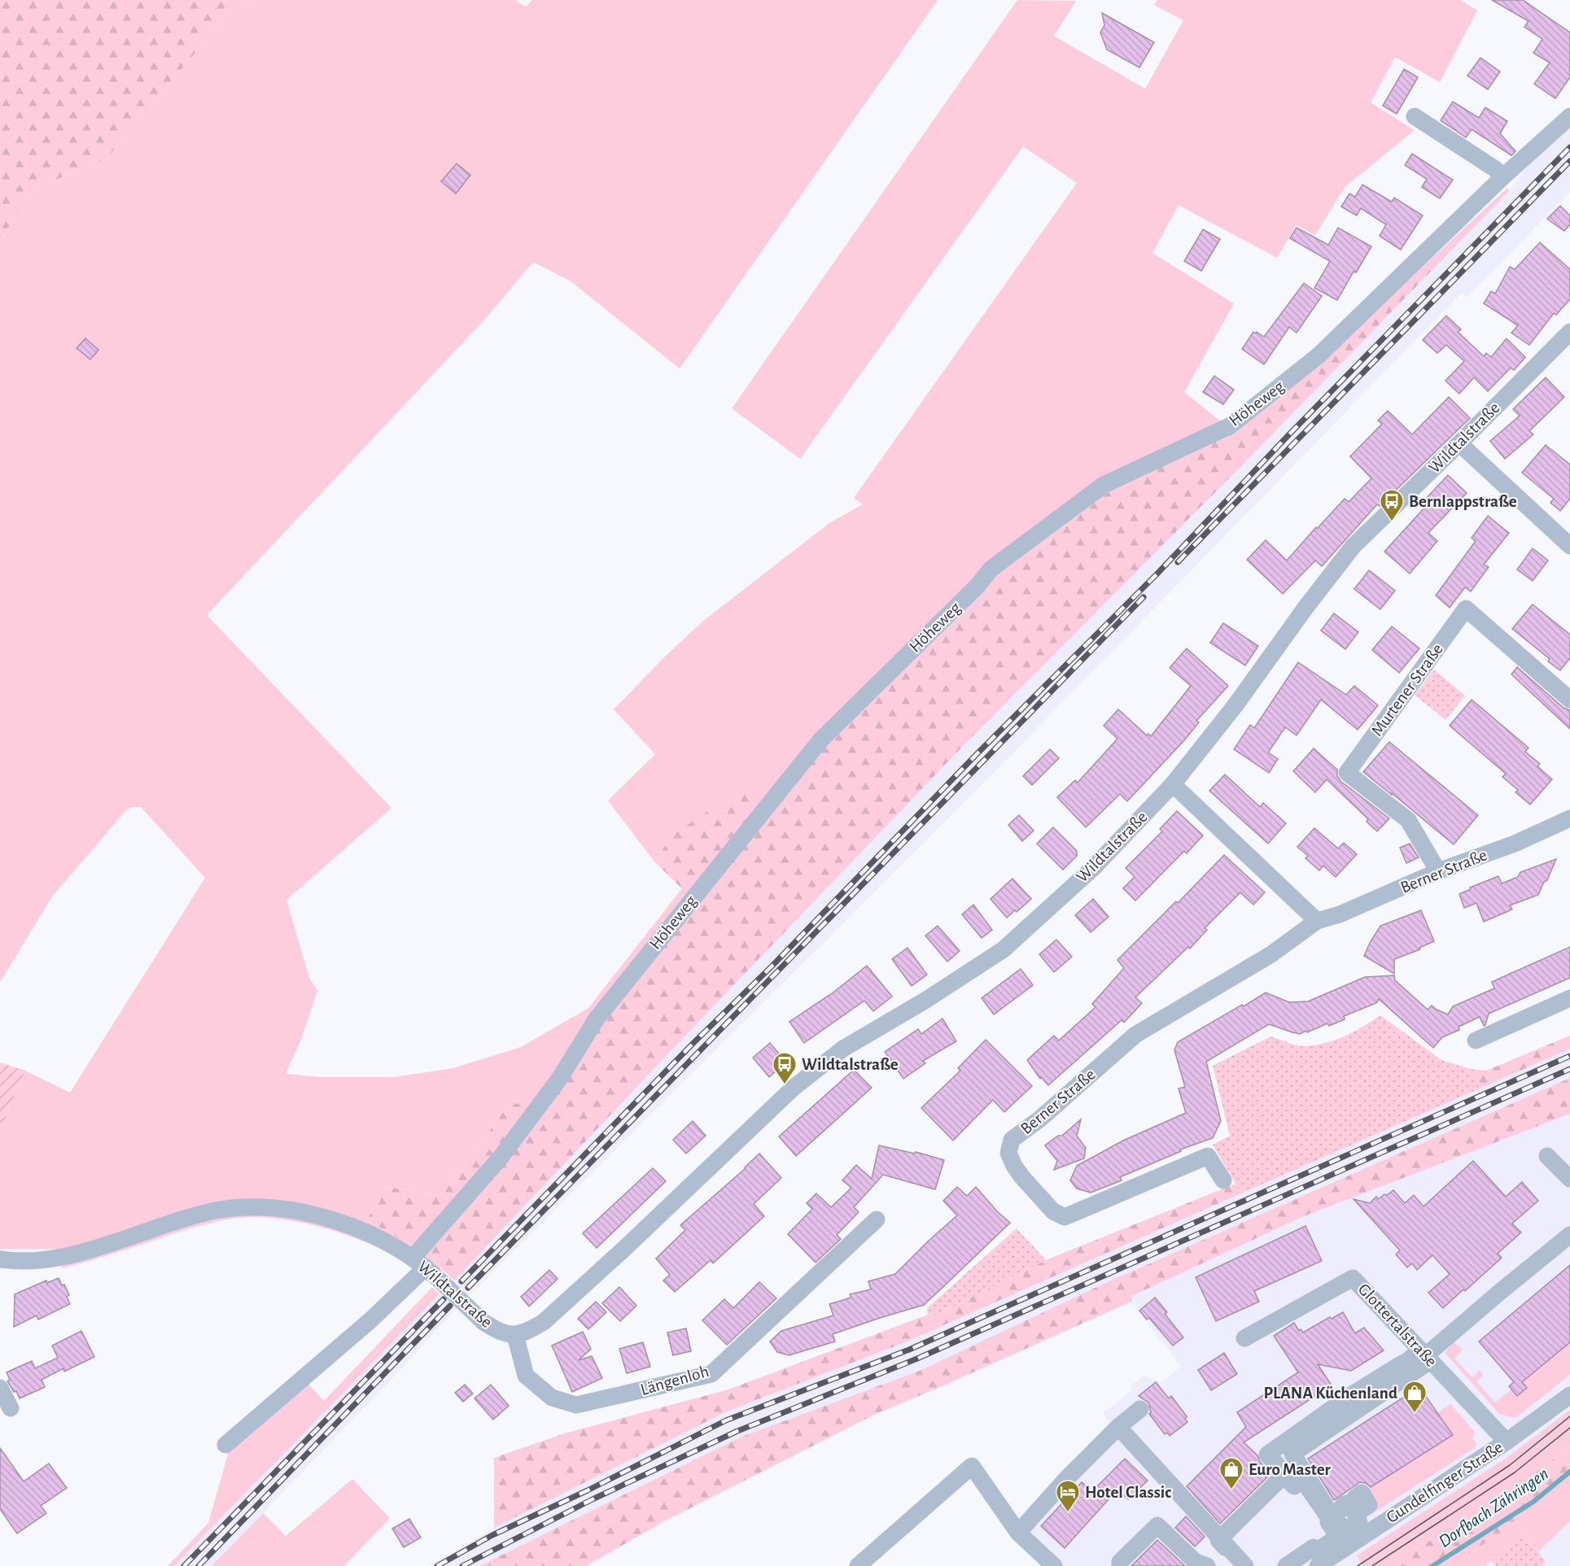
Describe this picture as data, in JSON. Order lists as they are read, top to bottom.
{
  "streets": {
    "street": [
      "Höheweg",
      "Wildtalstraße",
      "Murtener Straße",
      "Berner Straße",
      "Glottertalstraße",
      "Längenloh",
      "Gundelfinger Straße"
    ]
  },
  "crossings": [
    ["Höheweg", "Wildtalstraße"],
    ["Wildtalstraße", "Längenloh"],
    ["Murtener Straße", "Berner Straße"],
    ["Glottertalstraße", "Gundelfinger Straße"]
  ],
  "water": ["Dorfbach Zähringen"],
  "places": {
    "bus stop": ["Bernlappstraße", "Wildtalstraße"],
    "shop": ["PLANA Küchenland", "Euro Master"],
    "hotel": ["Hotel Classic"]
  }
}
